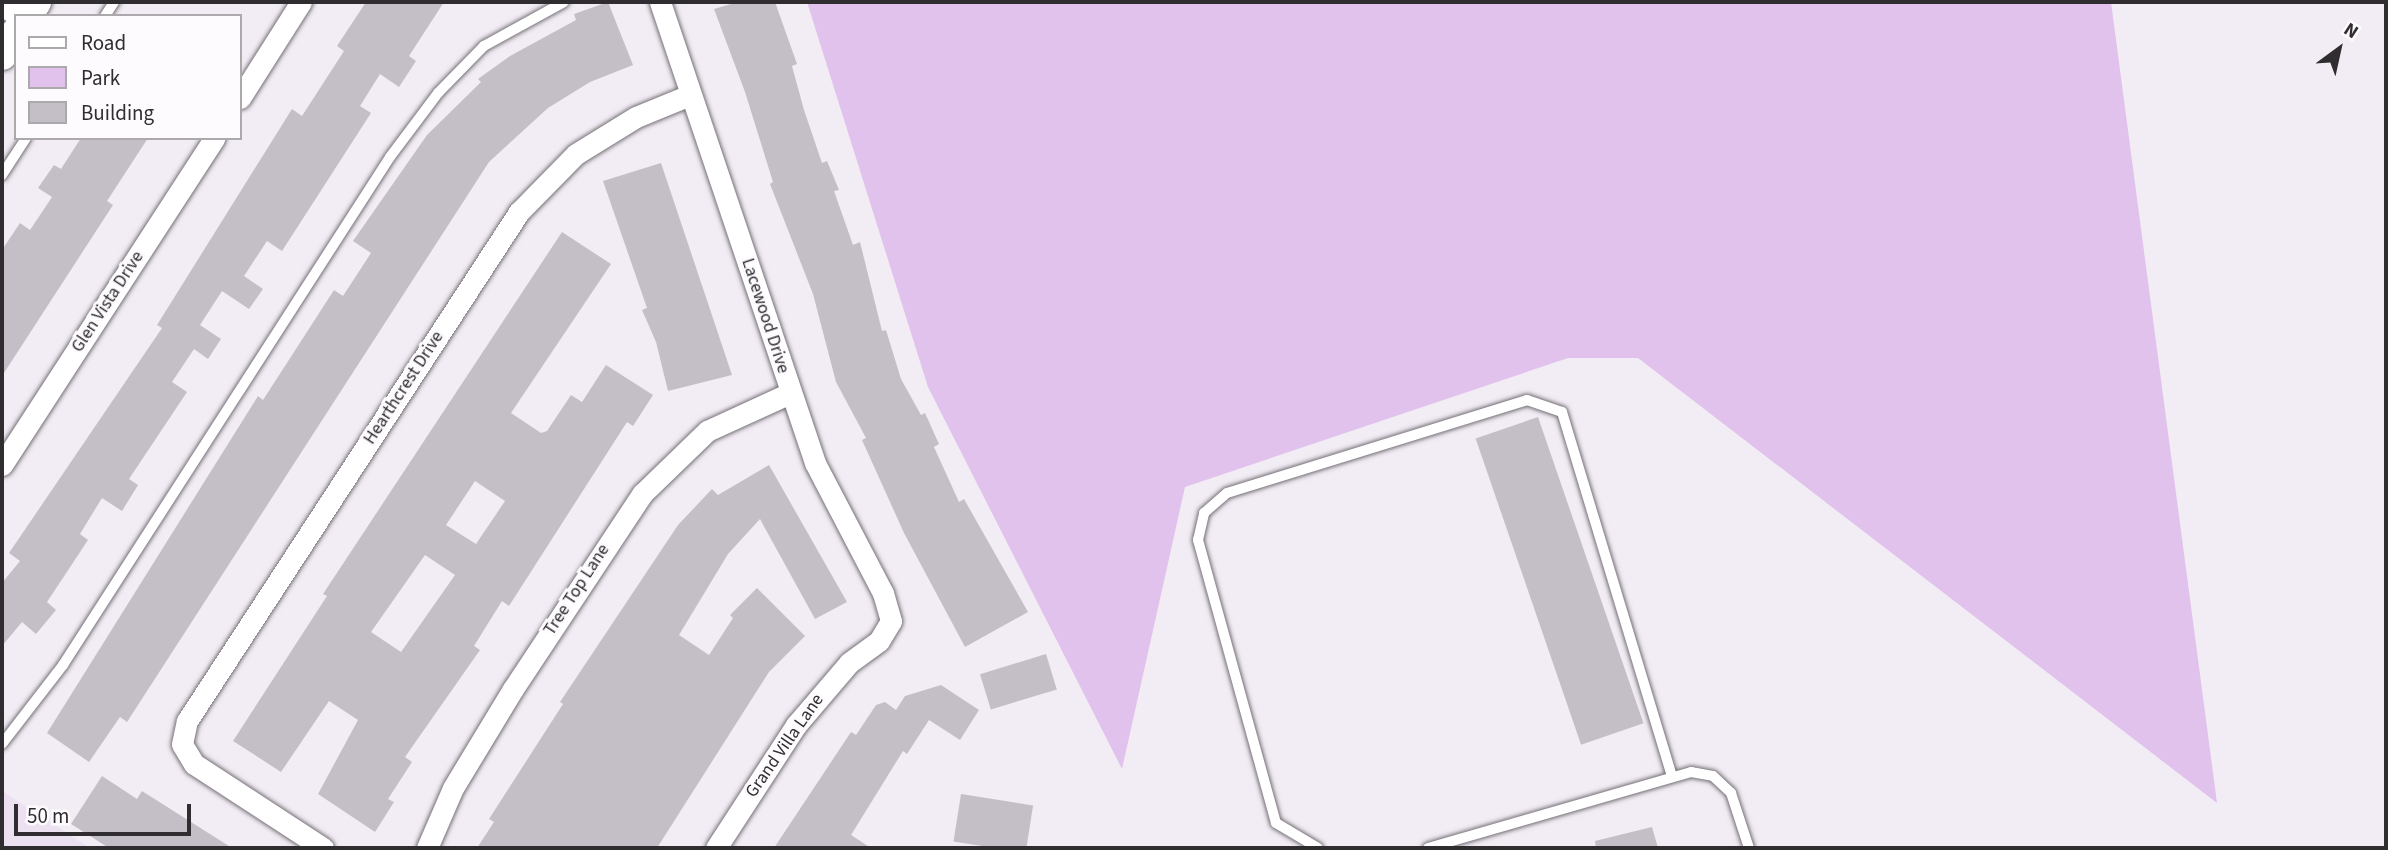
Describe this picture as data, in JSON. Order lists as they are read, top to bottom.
{
  "streets": {
    "street": [
      "Glen Vista Drive",
      "Lacewood Drive",
      "Hearthcrest Drive",
      "Tree Top Lane",
      "Grand Villa Lane"
    ]
  },
  "crossings": [
    ["Lacewood Drive", "Hearthcrest Drive"],
    ["Lacewood Drive", "Tree Top Lane"],
    ["Lacewood Drive", "Grand Villa Lane"]
  ],
  "legend": ["Road", "Park", "Building"],
  "scale_bar": "50 m",
  "north": "top right"
}
